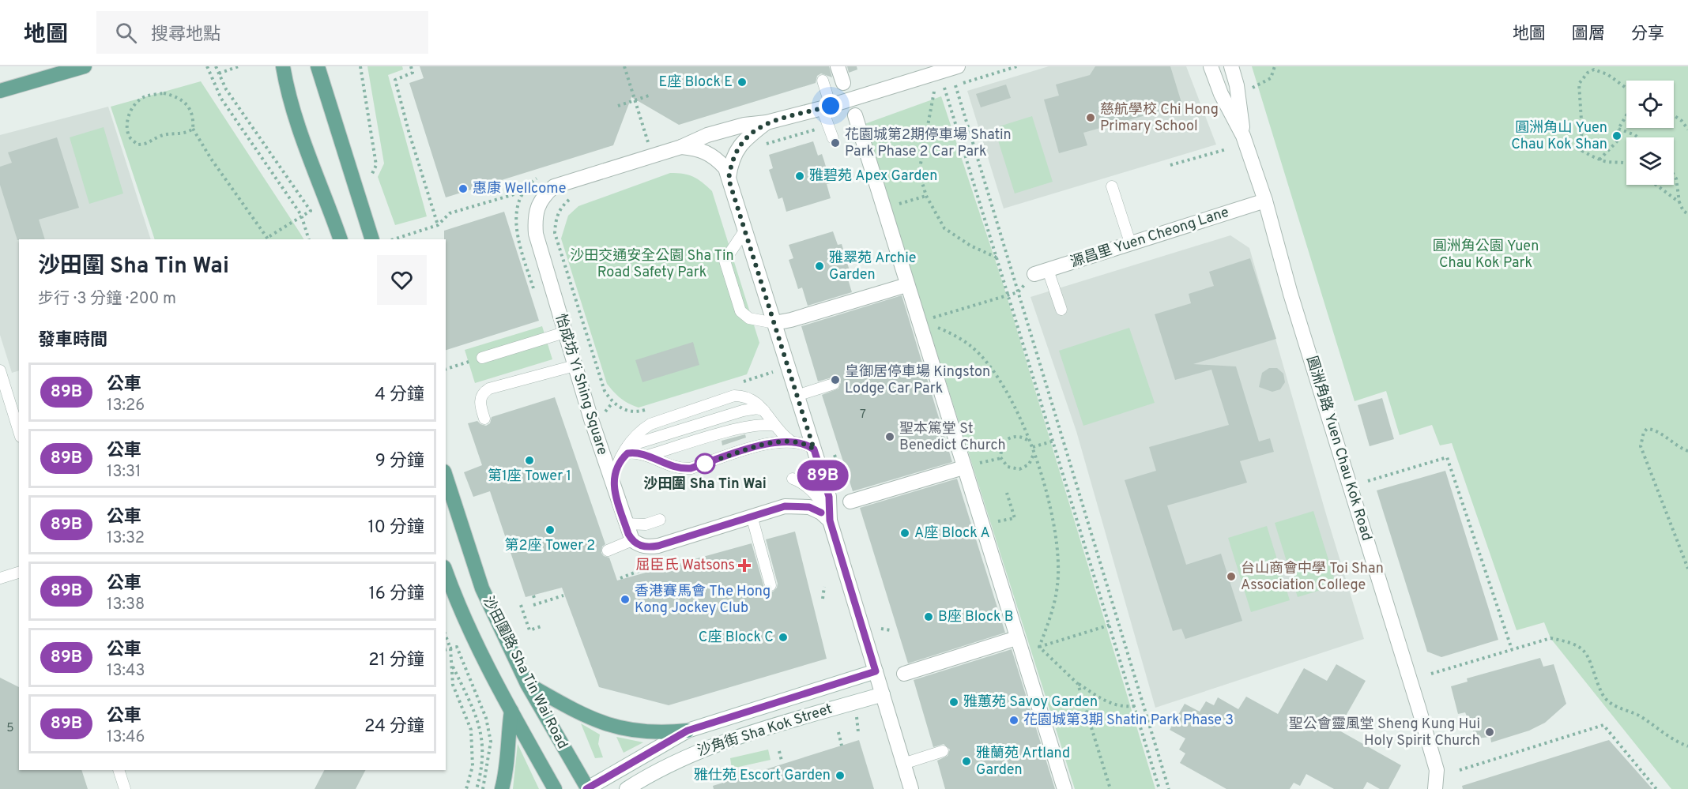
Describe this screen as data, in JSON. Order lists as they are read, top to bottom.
{
  "streets": {
    "main road": ["沙田圍路 Sha Tin Wai Road"],
    "street": [
      "源昌里 Yuen Cheong Lane",
      "怡成坊 Yi Shing Square",
      "圓洲角路 Yuen Chau Kok Road",
      "沙角街 Sha Kok Street"
    ]
  },
  "crossings": [
    ["源昌里 Yuen Cheong Lane", "圓洲角路 Yuen Chau Kok Road"],
    ["沙田圍路 Sha Tin Wai Road", "沙角街 Sha Kok Street"]
  ],
  "parks": ["圓洲角公園 Yuen Chau Kok Park", "沙田交通安全公園 Sha Tin Road Safety Park"],
  "places": {
    "other": [
      "E座 Block E",
      "慈航學校 Chi Hong Primary School",
      "圓洲角山 Yuen Chau Kok Shan",
      "花園城第2期停車場 Shatin Park Phase 2 Car Park",
      "雅碧苑 Apex Garden",
      "惠康 Wellcome",
      "雅翠苑 Archie Garden",
      "皇御居停車場 Kingston Lodge Car Park",
      "聖本篤堂 St Benedict Church",
      "第1座 Tower 1",
      "沙田圍 Sha Tin Wai",
      "第2座 Tower 2",
      "A座 Block A",
      "台山商會中學 Toi Shan Association College",
      "香港賽馬會 The Hong Kong Jockey Club",
      "B座 Block B",
      "C座 Block C",
      "雅蕙苑 Savoy Garden",
      "花園城第3期 Shatin Park Phase 3",
      "聖公會靈風堂 Sheng Kung Hui Holy Spirit Church",
      "雅蘭苑 Artland Garden",
      "雅仕苑 Escort Garden"
    ],
    "health": ["屈臣氏 Watsons"]
  },
  "lines": ["bus line 89B"],
  "house_numbers": ["7", "5"],
  "page": {
    "header": "地圖",
    "search": "搜尋地點",
    "nav": ["地圖", "圖層", "分享"],
    "on_map": "89B",
    "heading": [
      ["沙田圍 Sha Tin Wai", "步行 · 3 分鐘 · 200 m"],
      "發車時間"
    ],
    "list": [
      {
        "mark": "89B",
        "name": "公車",
        "note": "13:26",
        "value": "4 分鐘"
      },
      {
        "mark": "89B",
        "name": "公車",
        "note": "13:31",
        "value": "9 分鐘"
      },
      {
        "mark": "89B",
        "name": "公車",
        "note": "13:32",
        "value": "10 分鐘"
      },
      {
        "mark": "89B",
        "name": "公車",
        "note": "13:38",
        "value": "16 分鐘"
      },
      {
        "mark": "89B",
        "name": "公車",
        "note": "13:43",
        "value": "21 分鐘"
      },
      {
        "mark": "89B",
        "name": "公車",
        "note": "13:46",
        "value": "24 分鐘"
      }
    ]
  }
}
